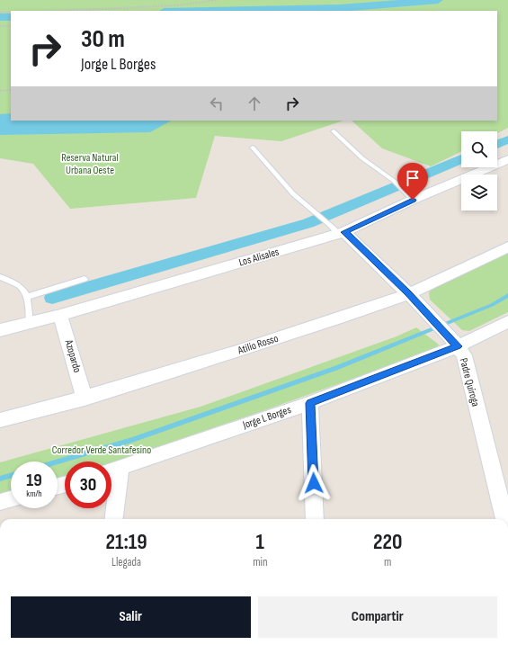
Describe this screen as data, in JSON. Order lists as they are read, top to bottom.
{
  "streets": {
    "street": [
      "Los Alisales",
      "Atilio Rosso",
      "Azopardo",
      "Padre Quiroga",
      "Jorge L Borges"
    ]
  },
  "crossings": [
    ["Los Alisales", "Azopardo"],
    ["Los Alisales", "Padre Quiroga"],
    ["Atilio Rosso", "Azopardo"],
    ["Atilio Rosso", "Padre Quiroga"],
    ["Padre Quiroga", "Jorge L Borges"]
  ],
  "parks": ["Reserva Natural Urbana Oeste", "Corredor Verde Santafesino"],
  "page": {
    "turn": ["30 m", "Jorge L Borges"],
    "speed": "19 km/h",
    "limit": "30",
    "eta": [
      "21:19",
      "Llegada",
      "1",
      "min",
      "220",
      "m"
    ],
    "buttons": ["Salir", "Compartir"]
  }
}
